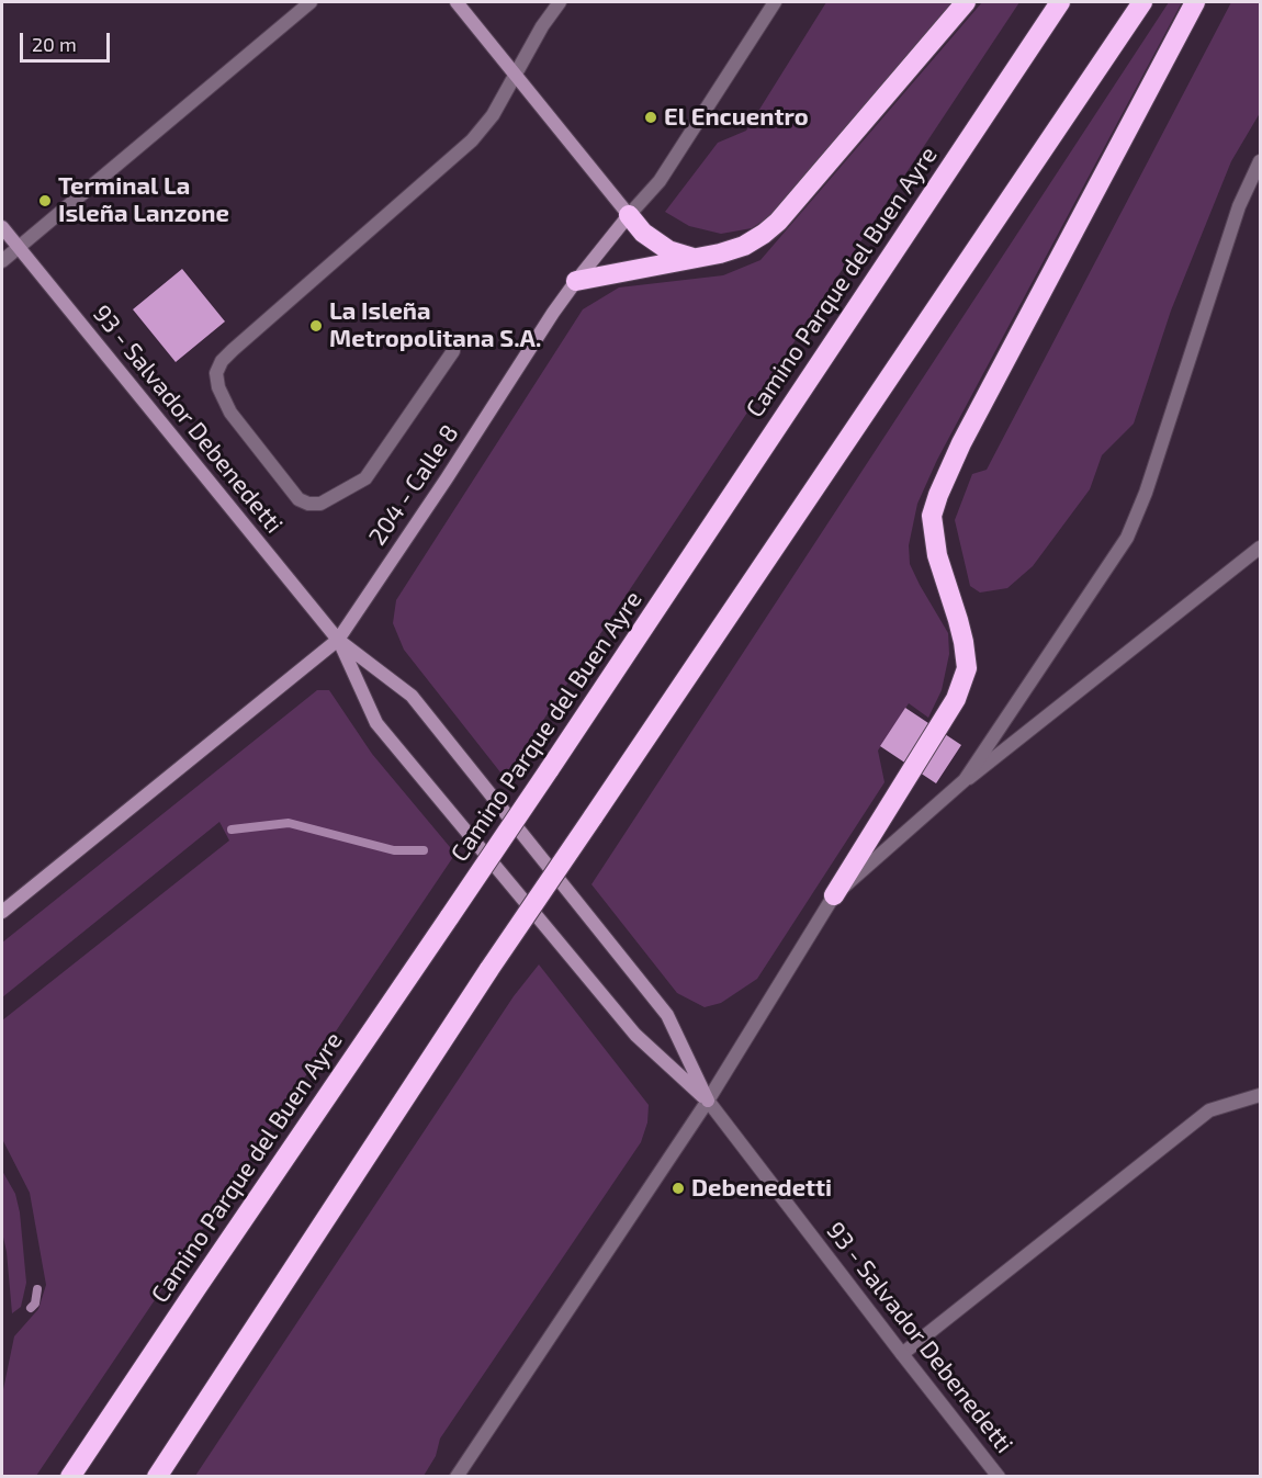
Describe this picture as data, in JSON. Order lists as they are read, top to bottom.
{
  "streets": {
    "highway": ["Camino Parque del Buen Ayre"],
    "street": ["93 - Salvador Debenedetti", "204 - Calle 8"]
  },
  "crossings": [
    ["93 - Salvador Debenedetti", "204 - Calle 8"]
  ],
  "places": [
    "El Encuentro",
    "Terminal La Isleña Lanzone",
    "La Isleña Metropolitana S.A.",
    "Debenedetti"
  ],
  "scale_bar": "20 m"
}
